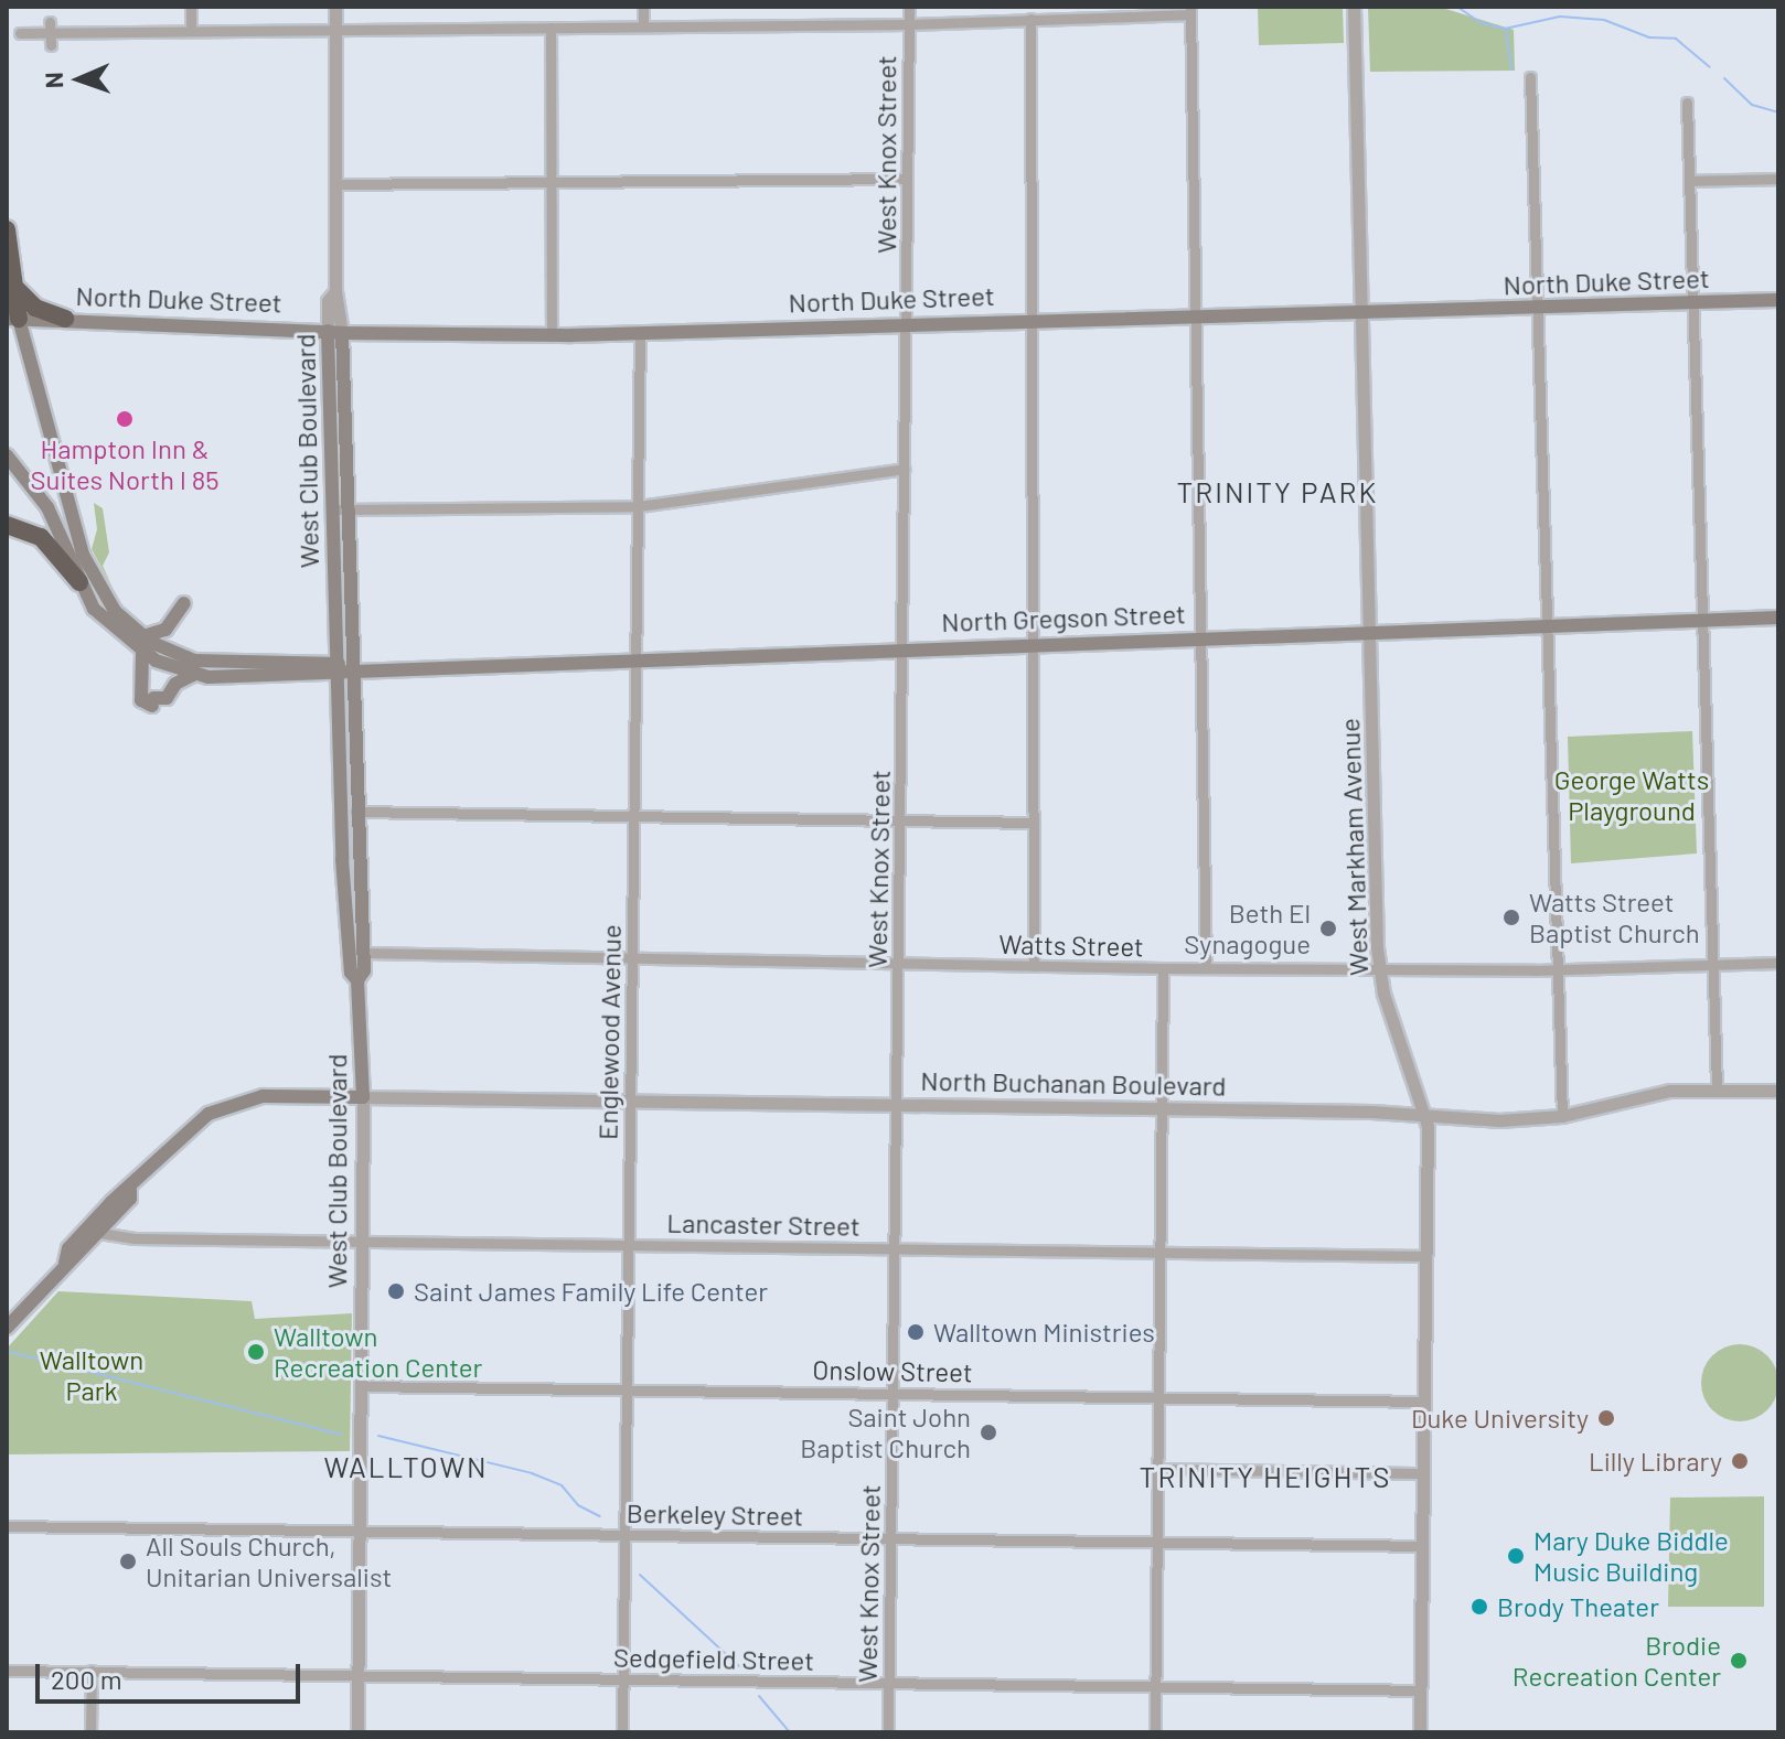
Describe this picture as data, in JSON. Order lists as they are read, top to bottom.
{
  "streets": {
    "main road": ["North Duke Street", "West Club Boulevard", "North Gregson Street"],
    "street": [
      "West Knox Street",
      "West Markham Avenue",
      "Watts Street",
      "Englewood Avenue",
      "North Buchanan Boulevard",
      "Lancaster Street",
      "Onslow Street",
      "Berkeley Street",
      "Sedgefield Street"
    ]
  },
  "crossings": [
    ["West Knox Street", "North Duke Street"],
    ["West Knox Street", "North Gregson Street"],
    ["West Knox Street", "Watts Street"],
    ["West Knox Street", "North Buchanan Boulevard"],
    ["West Knox Street", "Lancaster Street"],
    ["West Knox Street", "Onslow Street"],
    ["West Knox Street", "Berkeley Street"],
    ["West Knox Street", "Sedgefield Street"],
    ["North Duke Street", "West Club Boulevard"],
    ["North Duke Street", "North Gregson Street"],
    ["North Duke Street", "West Markham Avenue"],
    ["North Duke Street", "Englewood Avenue"],
    ["West Club Boulevard", "North Gregson Street"],
    ["West Club Boulevard", "Watts Street"],
    ["West Club Boulevard", "North Buchanan Boulevard"],
    ["West Club Boulevard", "Lancaster Street"],
    ["West Club Boulevard", "Onslow Street"],
    ["West Club Boulevard", "Berkeley Street"],
    ["West Club Boulevard", "Sedgefield Street"],
    ["North Gregson Street", "West Markham Avenue"],
    ["North Gregson Street", "Englewood Avenue"],
    ["West Markham Avenue", "Watts Street"],
    ["West Markham Avenue", "North Buchanan Boulevard"],
    ["West Markham Avenue", "Lancaster Street"],
    ["West Markham Avenue", "Onslow Street"],
    ["West Markham Avenue", "Berkeley Street"],
    ["West Markham Avenue", "Sedgefield Street"],
    ["Watts Street", "Englewood Avenue"],
    ["Englewood Avenue", "North Buchanan Boulevard"],
    ["Englewood Avenue", "Lancaster Street"],
    ["Englewood Avenue", "Onslow Street"],
    ["Englewood Avenue", "Berkeley Street"],
    ["Englewood Avenue", "Sedgefield Street"]
  ],
  "districts": ["TRINITY PARK", "WALLTOWN", "TRINITY HEIGHTS"],
  "parks": ["George Watts Playground", "Walltown Park"],
  "places": [
    "Hampton Inn & Suites North I 85",
    "Watts Street Baptist Church",
    "Beth El Synagogue",
    "Saint James Family Life Center",
    "Walltown Ministries",
    "Walltown Recreation Center",
    "Duke University",
    "Saint John Baptist Church",
    "Lilly Library",
    "Mary Duke Biddle Music Building",
    "All Souls Church, Unitarian Universalist",
    "Brody Theater",
    "Brodie Recreation Center"
  ],
  "scale_bar": "200 m",
  "north": "left"
}
